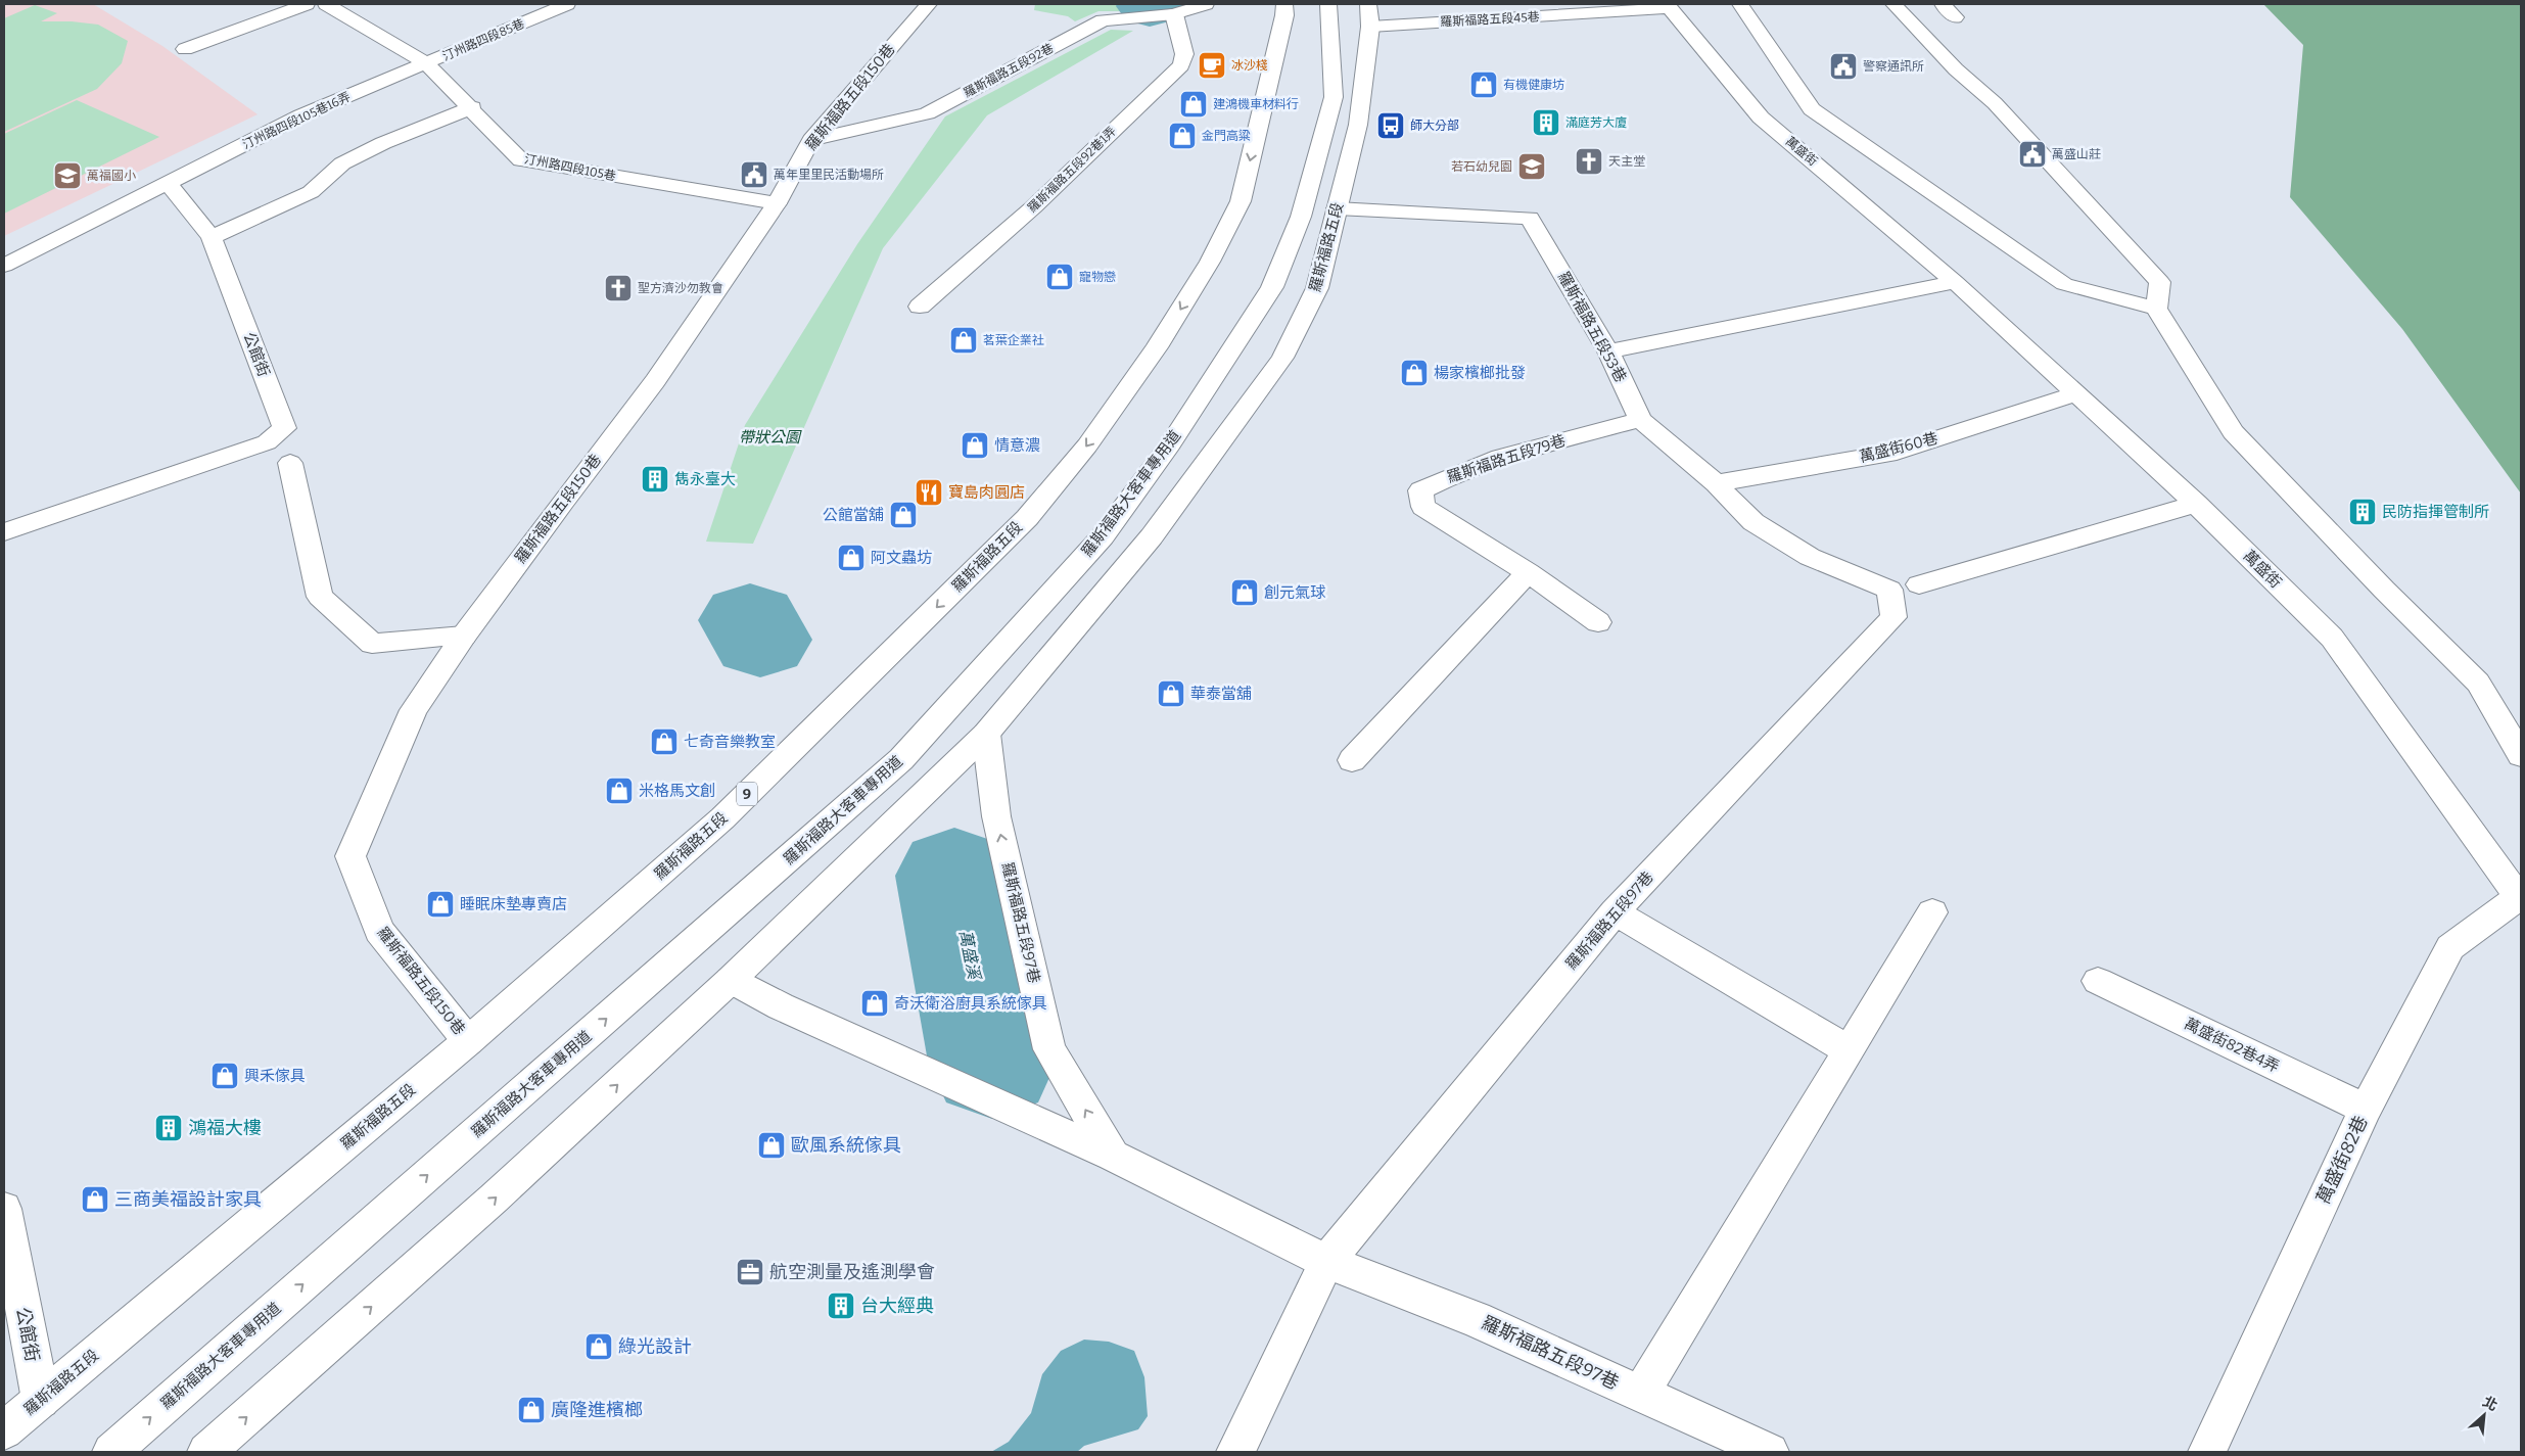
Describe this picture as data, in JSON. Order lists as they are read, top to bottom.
{
  "streets": {
    "street": [
      "羅斯福路五段45巷",
      "汀州路四段85巷",
      "羅斯福路五段92巷",
      "羅斯福路五段150巷",
      "汀州路四段105巷16弄",
      "萬盛街",
      "汀州路四段105巷",
      "羅斯福路五段92巷1弄",
      "羅斯福路五段",
      "羅斯福路五段53巷",
      "公館街",
      "萬盛街60巷",
      "羅斯福路五段79巷",
      "羅斯福路大客車專用道",
      "9",
      "羅斯福路五段97巷",
      "萬盛街82巷4弄",
      "萬盛街82巷"
    ]
  },
  "crossings": [
    ["羅斯福路五段45巷", "萬盛街"],
    ["羅斯福路五段45巷", "羅斯福路五段"],
    ["汀州路四段85巷", "汀州路四段105巷16弄"],
    ["汀州路四段85巷", "汀州路四段105巷"],
    ["羅斯福路五段92巷", "羅斯福路五段150巷"],
    ["羅斯福路五段92巷", "羅斯福路五段92巷1弄"],
    ["羅斯福路五段150巷", "汀州路四段105巷"],
    ["羅斯福路五段150巷", "羅斯福路五段"],
    ["汀州路四段105巷16弄", "汀州路四段105巷"],
    ["汀州路四段105巷16弄", "公館街"],
    ["萬盛街", "萬盛街60巷"],
    ["萬盛街", "萬盛街82巷"],
    ["羅斯福路五段", "羅斯福路五段53巷"],
    ["羅斯福路五段", "公館街"],
    ["羅斯福路五段", "羅斯福路五段97巷"],
    ["羅斯福路五段53巷", "萬盛街60巷"],
    ["羅斯福路五段53巷", "羅斯福路五段79巷"],
    ["羅斯福路五段53巷", "羅斯福路五段97巷"],
    ["萬盛街82巷4弄", "萬盛街82巷"]
  ],
  "one_way": ["羅斯福路大客車專用道"],
  "water": ["萬盛溪"],
  "parks": ["帶狀公園"],
  "places": {
    "cafe": ["冰沙棧"],
    "public building": ["警察通訊所", "萬盛山莊", "萬年里里民活動場所"],
    "shop": [
      "有機健康坊",
      "建鴻機車材料行",
      "金門高粱",
      "寵物戀",
      "茗葉企業社",
      "楊家檳榔批發",
      "情意濃",
      "公館當舖",
      "阿文蟲坊",
      "創元氣球",
      "華泰當舖",
      "七奇音樂教室",
      "米格馬文創",
      "睡眠床墊專賣店",
      "奇沃衛浴廚具系統傢具",
      "興禾傢具",
      "歐風系統傢具",
      "三商美福設計家具",
      "綠光設計",
      "廣隆進檳榔"
    ],
    "building": [
      "滿庭芳大廈",
      "雋永臺大",
      "民防指揮管制所",
      "鴻福大樓",
      "台大經典"
    ],
    "bus stop": ["師大分部"],
    "church": ["天主堂", "聖方濟沙勿教會"],
    "school or university": ["若石幼兒園", "萬福國小"],
    "restaurant": ["寶島肉圓店"],
    "office": ["航空測量及遙測學會"]
  },
  "north": "top right"
}
